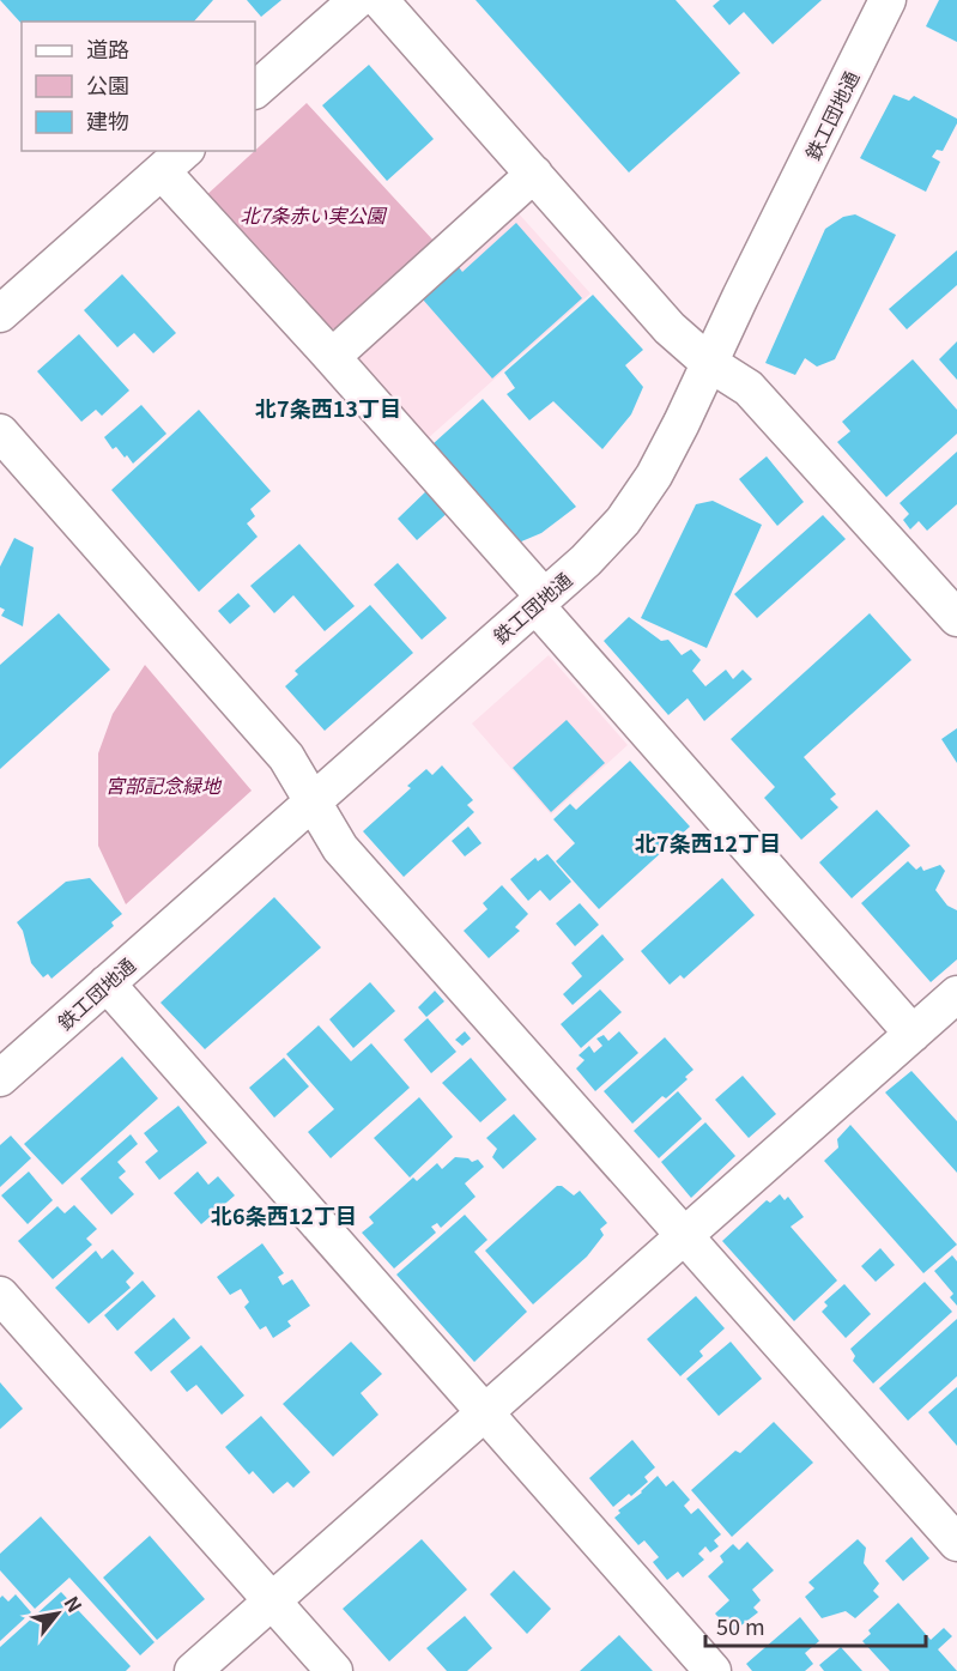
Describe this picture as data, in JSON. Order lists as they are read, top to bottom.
{
  "streets": {
    "street": ["鉄工団地通"]
  },
  "districts": ["北7条西13丁目", "北7条西12丁目", "北6条西12丁目"],
  "parks": ["北7条赤い実公園", "宮部記念緑地"],
  "legend": ["道路", "公園", "建物"],
  "scale_bar": "50 m",
  "north": "top right"
}
